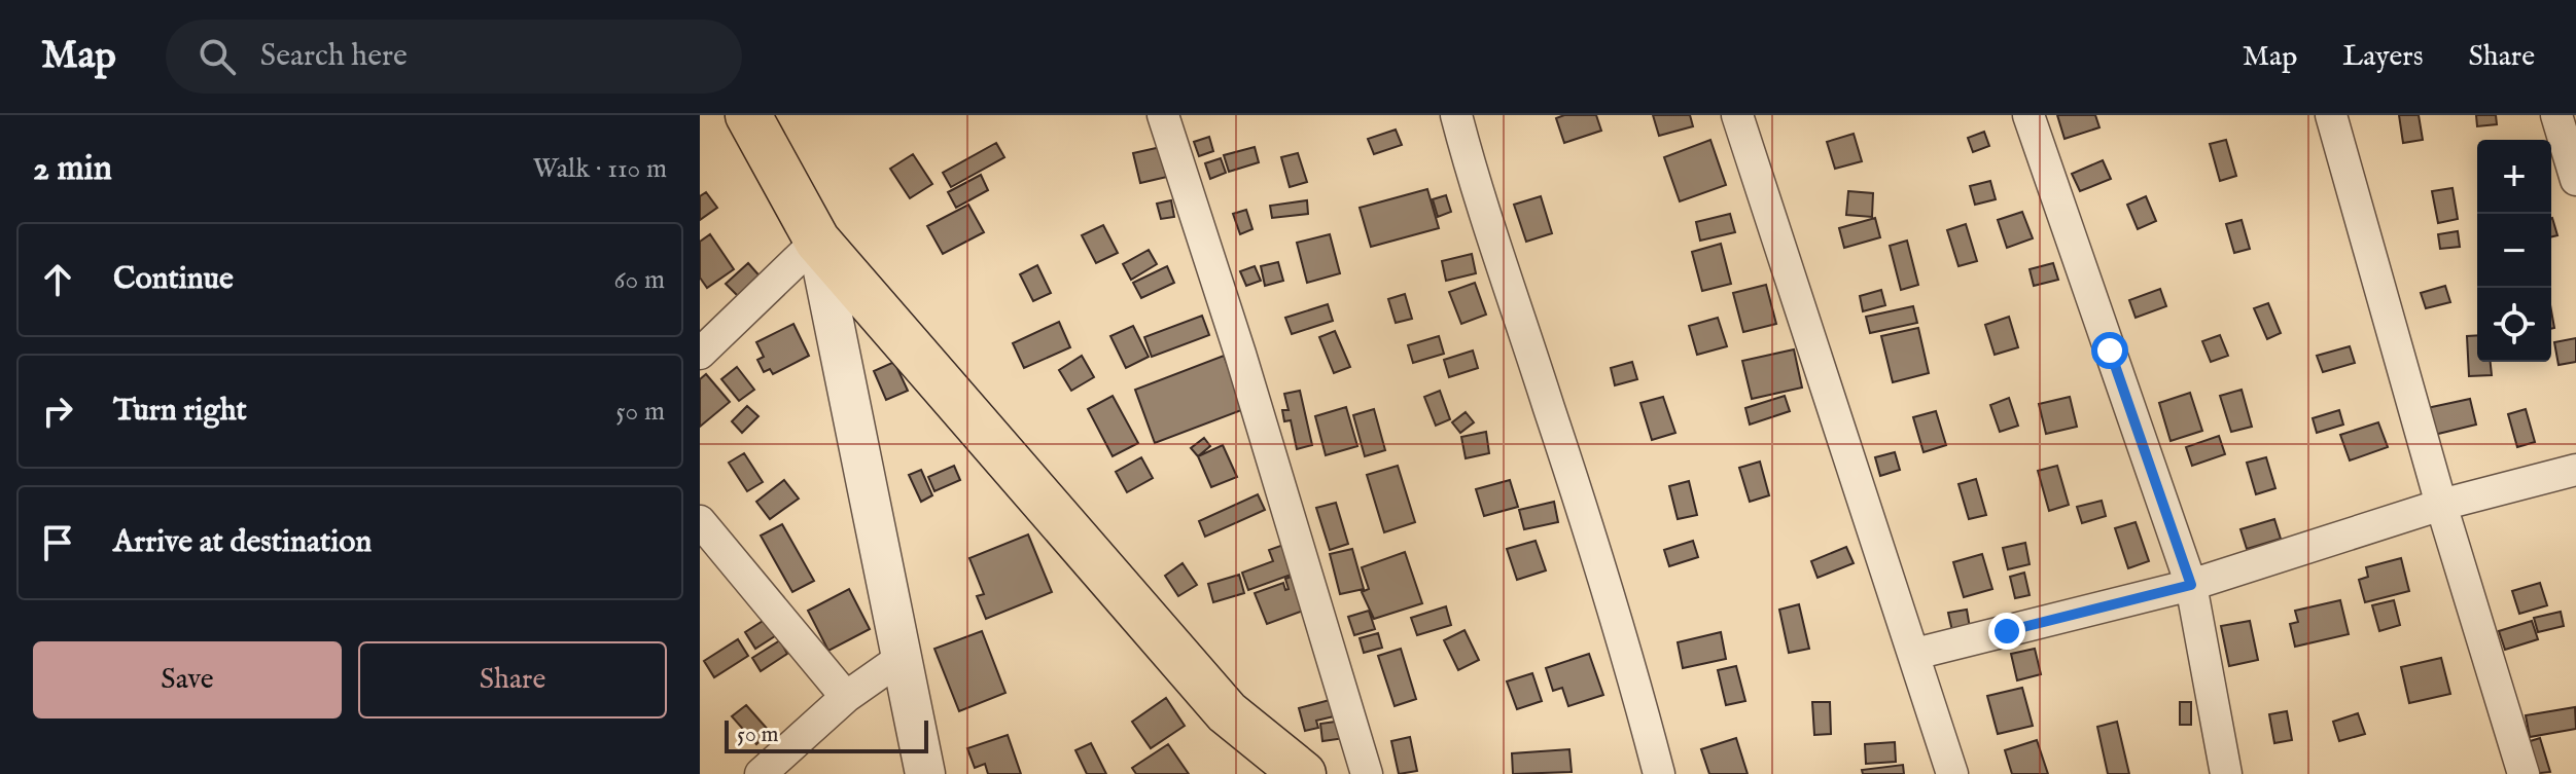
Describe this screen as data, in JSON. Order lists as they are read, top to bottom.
{
  "scale_bar": "50 m",
  "page": {
    "header": "Map",
    "search": "Search here",
    "nav": ["Map", "Layers", "Share"],
    "heading": ["2 min", "Walk · 110 m"],
    "map_buttons": ["+", "−"],
    "list": [
      ["Continue", "60 m"],
      ["Turn right", "50 m"],
      "Arrive at destination"
    ],
    "buttons": ["Save", "Share"],
    "scale": "50 m"
  }
}
